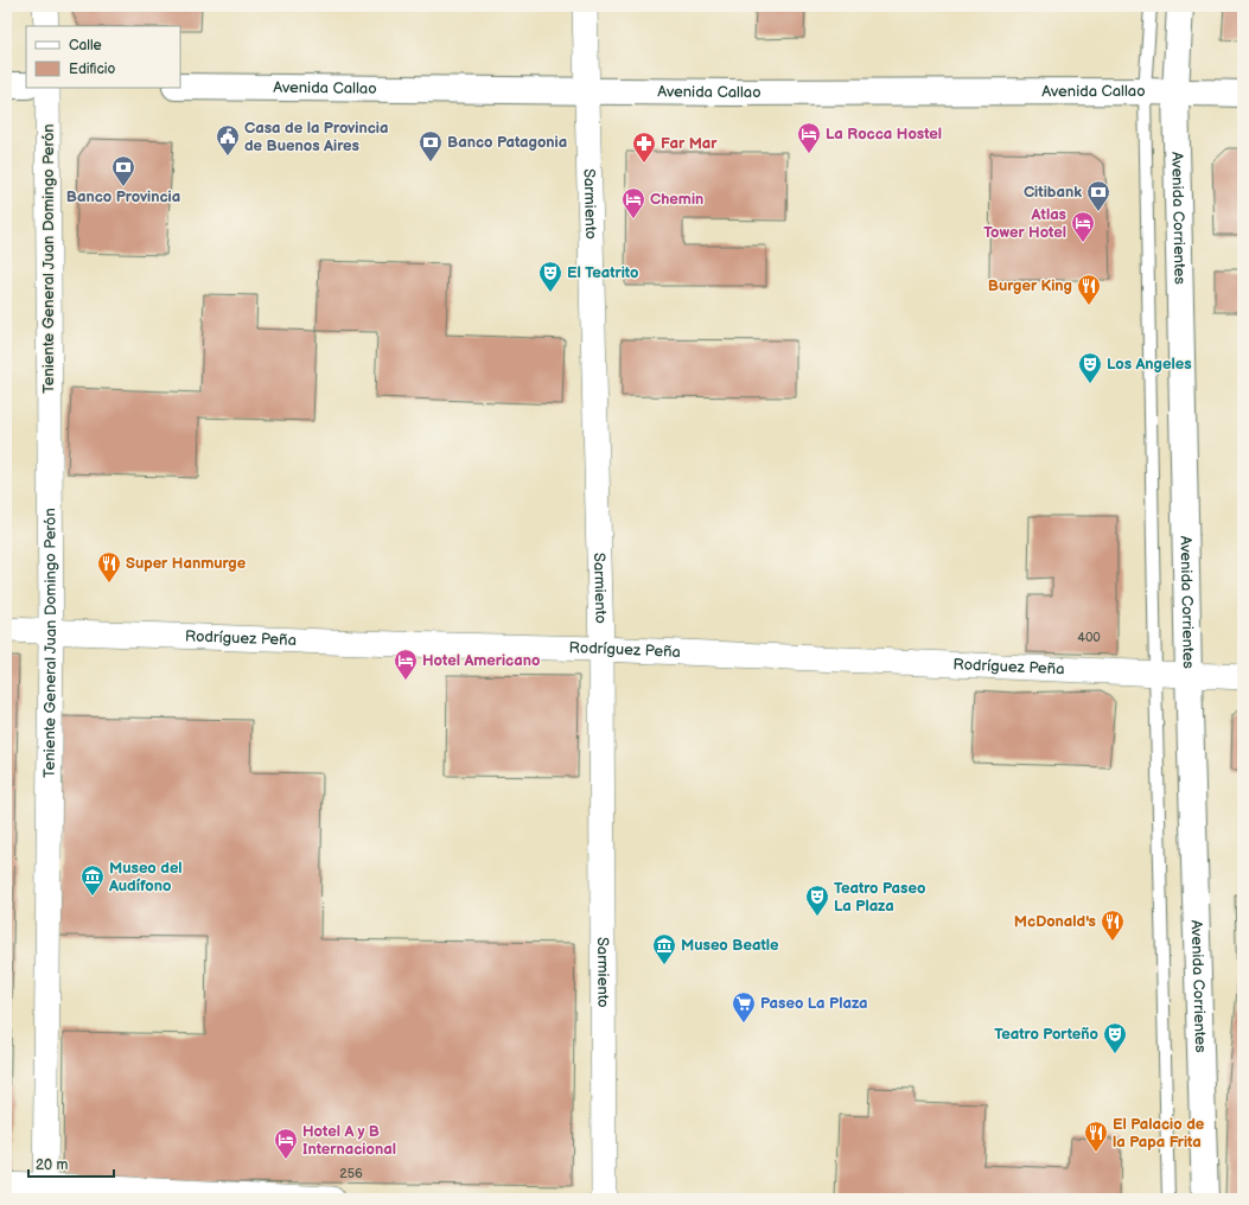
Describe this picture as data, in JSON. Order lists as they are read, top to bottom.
{
  "streets": {
    "main road": ["Avenida Callao", "Avenida Corrientes"],
    "street": ["Sarmiento", "Teniente General Juan Domingo Perón", "Rodríguez Peña"]
  },
  "crossings": [
    ["Avenida Callao", "Sarmiento"],
    ["Avenida Callao", "Avenida Corrientes"],
    ["Sarmiento", "Rodríguez Peña"],
    ["Avenida Corrientes", "Rodríguez Peña"],
    ["Teniente General Juan Domingo Perón", "Rodríguez Peña"]
  ],
  "places": {
    "hotel": [
      "La Rocca Hostel",
      "Chemin",
      "Atlas Tower Hotel",
      "Hotel Americano",
      "Hotel A y B Internacional"
    ],
    "public building": ["Casa de la Provincia de Buenos Aires"],
    "bank": ["Banco Patagonia", "Banco Provincia", "Citibank"],
    "pharmacy": ["Far Mar"],
    "theatre": [
      "El Teatrito",
      "Los Angeles",
      "Teatro Paseo La Plaza",
      "Teatro Porteño"
    ],
    "restaurant": [
      "Burger King",
      "Super Hanmurge",
      "McDonald's",
      "El Palacio de la Papa Frita"
    ],
    "museum": ["Museo del Audífono", "Museo Beatle"],
    "supermarket": ["Paseo La Plaza"]
  },
  "house_numbers": ["400", "256"],
  "legend": ["Calle", "Edificio"],
  "scale_bar": "20 m"
}
